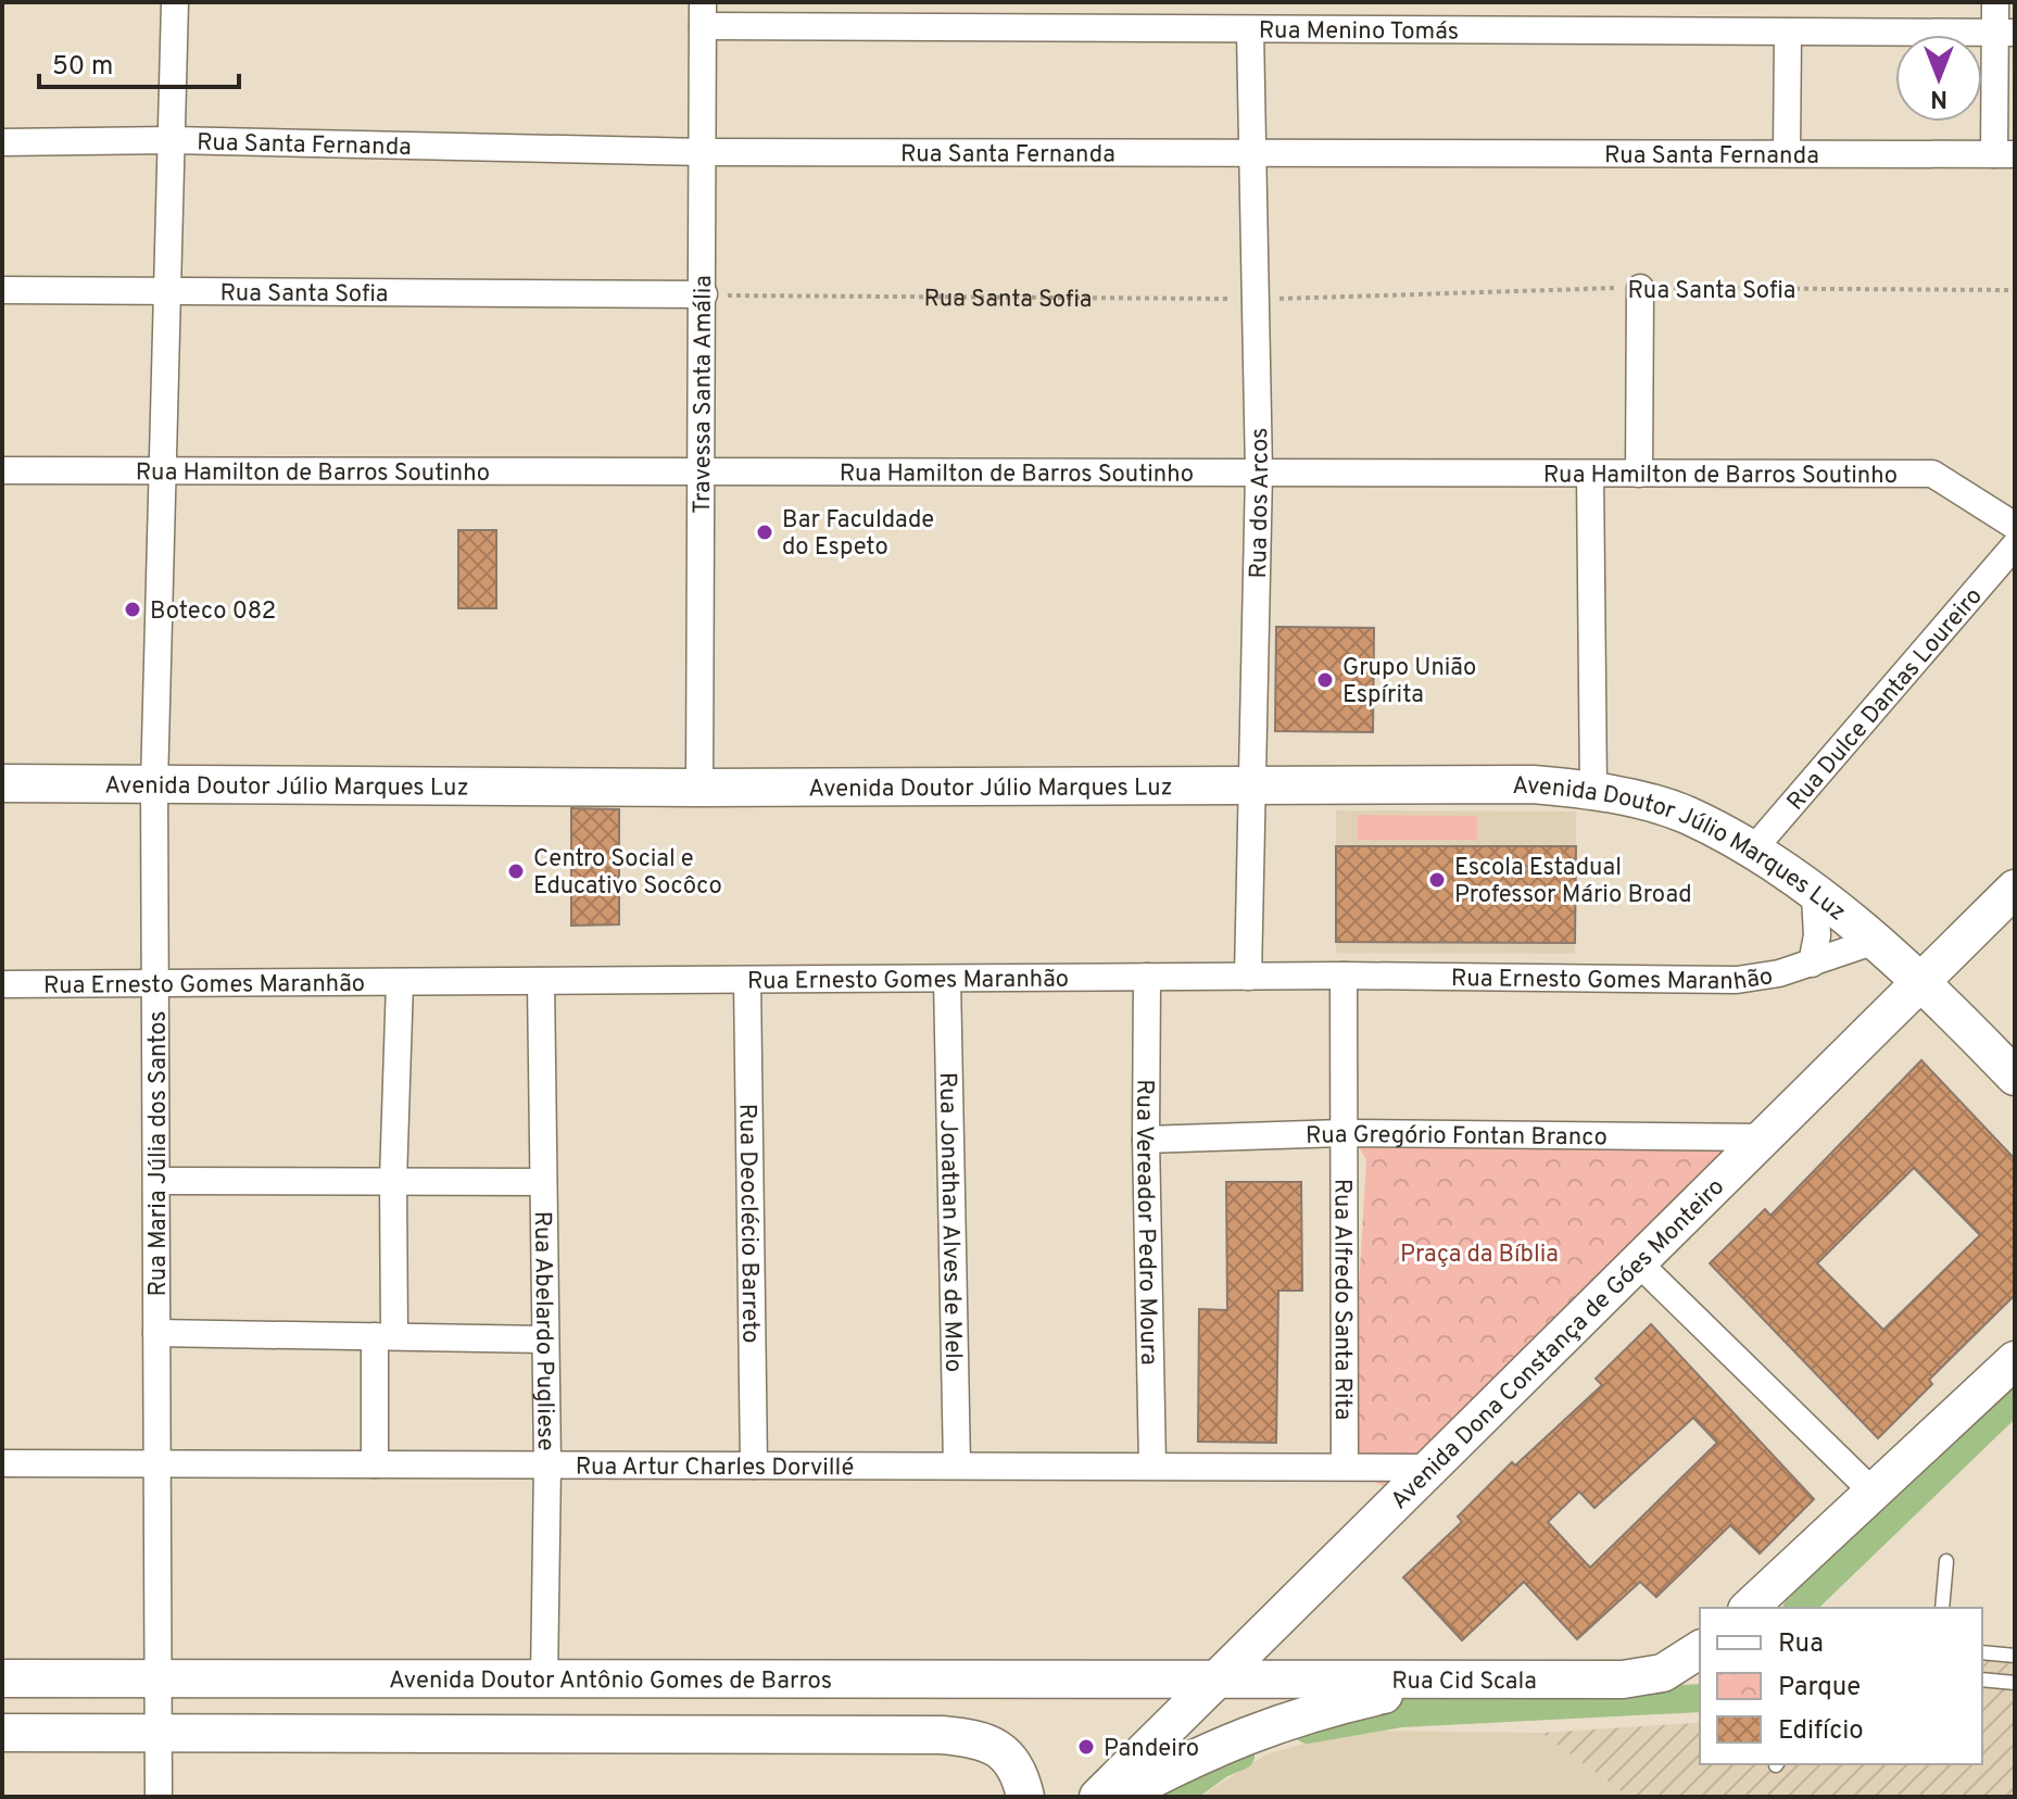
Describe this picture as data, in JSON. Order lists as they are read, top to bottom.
{
  "streets": {
    "main road": [
      "Avenida Doutor Júlio Marques Luz",
      "Avenida Dona Constança de Góes Monteiro",
      "Avenida Doutor Antônio Gomes de Barros",
      "Rua Cid Scala"
    ],
    "street": [
      "Rua Menino Tomás",
      "Rua Santa Fernanda",
      "Rua Santa Sofia",
      "Travessa Santa Amália",
      "Rua Hamilton de Barros Soutinho",
      "Rua dos Arcos",
      "Rua Dulce Dantas Loureiro",
      "Rua Ernesto Gomes Maranhão",
      "Rua Gregório Fontan Branco",
      "Rua Maria Júlia dos Santos",
      "Rua Vereador Pedro Moura",
      "Rua Deoclécio Barreto",
      "Rua Jonathan Alves de Melo",
      "Rua Alfredo Santa Rita",
      "Rua Abelardo Pugliese",
      "Rua Artur Charles Dorvillé"
    ]
  },
  "crossings": [
    ["Rua Menino Tomás", "Travessa Santa Amália"],
    ["Rua Menino Tomás", "Rua dos Arcos"],
    ["Rua Santa Fernanda", "Travessa Santa Amália"],
    ["Rua Santa Fernanda", "Rua dos Arcos"],
    ["Rua Santa Fernanda", "Rua Maria Júlia dos Santos"],
    ["Rua Santa Sofia", "Travessa Santa Amália"],
    ["Rua Santa Sofia", "Rua dos Arcos"],
    ["Rua Santa Sofia", "Rua Maria Júlia dos Santos"],
    ["Travessa Santa Amália", "Rua Hamilton de Barros Soutinho"],
    ["Travessa Santa Amália", "Avenida Doutor Júlio Marques Luz"],
    ["Rua Hamilton de Barros Soutinho", "Rua dos Arcos"],
    ["Rua Hamilton de Barros Soutinho", "Rua Maria Júlia dos Santos"],
    ["Rua dos Arcos", "Avenida Doutor Júlio Marques Luz"],
    ["Rua dos Arcos", "Rua Ernesto Gomes Maranhão"],
    ["Rua Dulce Dantas Loureiro", "Avenida Doutor Júlio Marques Luz"],
    ["Avenida Doutor Júlio Marques Luz", "Rua Ernesto Gomes Maranhão"],
    ["Avenida Doutor Júlio Marques Luz", "Rua Maria Júlia dos Santos"],
    ["Avenida Doutor Júlio Marques Luz", "Avenida Dona Constança de Góes Monteiro"],
    ["Rua Ernesto Gomes Maranhão", "Rua Maria Júlia dos Santos"],
    ["Rua Ernesto Gomes Maranhão", "Rua Vereador Pedro Moura"],
    ["Rua Ernesto Gomes Maranhão", "Rua Deoclécio Barreto"],
    ["Rua Ernesto Gomes Maranhão", "Rua Jonathan Alves de Melo"],
    ["Rua Ernesto Gomes Maranhão", "Rua Alfredo Santa Rita"],
    ["Rua Ernesto Gomes Maranhão", "Rua Abelardo Pugliese"],
    ["Rua Gregório Fontan Branco", "Rua Vereador Pedro Moura"],
    ["Rua Gregório Fontan Branco", "Rua Alfredo Santa Rita"],
    ["Rua Gregório Fontan Branco", "Avenida Dona Constança de Góes Monteiro"],
    ["Rua Maria Júlia dos Santos", "Rua Artur Charles Dorvillé"],
    ["Rua Maria Júlia dos Santos", "Avenida Doutor Antônio Gomes de Barros"],
    ["Rua Vereador Pedro Moura", "Rua Artur Charles Dorvillé"],
    ["Rua Deoclécio Barreto", "Rua Artur Charles Dorvillé"],
    ["Rua Jonathan Alves de Melo", "Rua Artur Charles Dorvillé"],
    ["Rua Alfredo Santa Rita", "Rua Artur Charles Dorvillé"],
    ["Rua Abelardo Pugliese", "Rua Artur Charles Dorvillé"],
    ["Rua Abelardo Pugliese", "Avenida Doutor Antônio Gomes de Barros"],
    ["Avenida Dona Constança de Góes Monteiro", "Rua Artur Charles Dorvillé"],
    ["Avenida Dona Constança de Góes Monteiro", "Avenida Doutor Antônio Gomes de Barros"],
    ["Avenida Dona Constança de Góes Monteiro", "Rua Cid Scala"],
    ["Avenida Doutor Antônio Gomes de Barros", "Rua Cid Scala"]
  ],
  "parks": ["Praça da Bíblia"],
  "places": [
    "Bar Faculdade do Espeto",
    "Boteco 082",
    "Grupo União Espírita",
    "Centro Social e Educativo Socôco",
    "Escola Estadual Professor Mário Broad",
    "Pandeiro"
  ],
  "legend": ["Rua", "Parque", "Edifício"],
  "scale_bar": "50 m",
  "north": "bottom"
}
